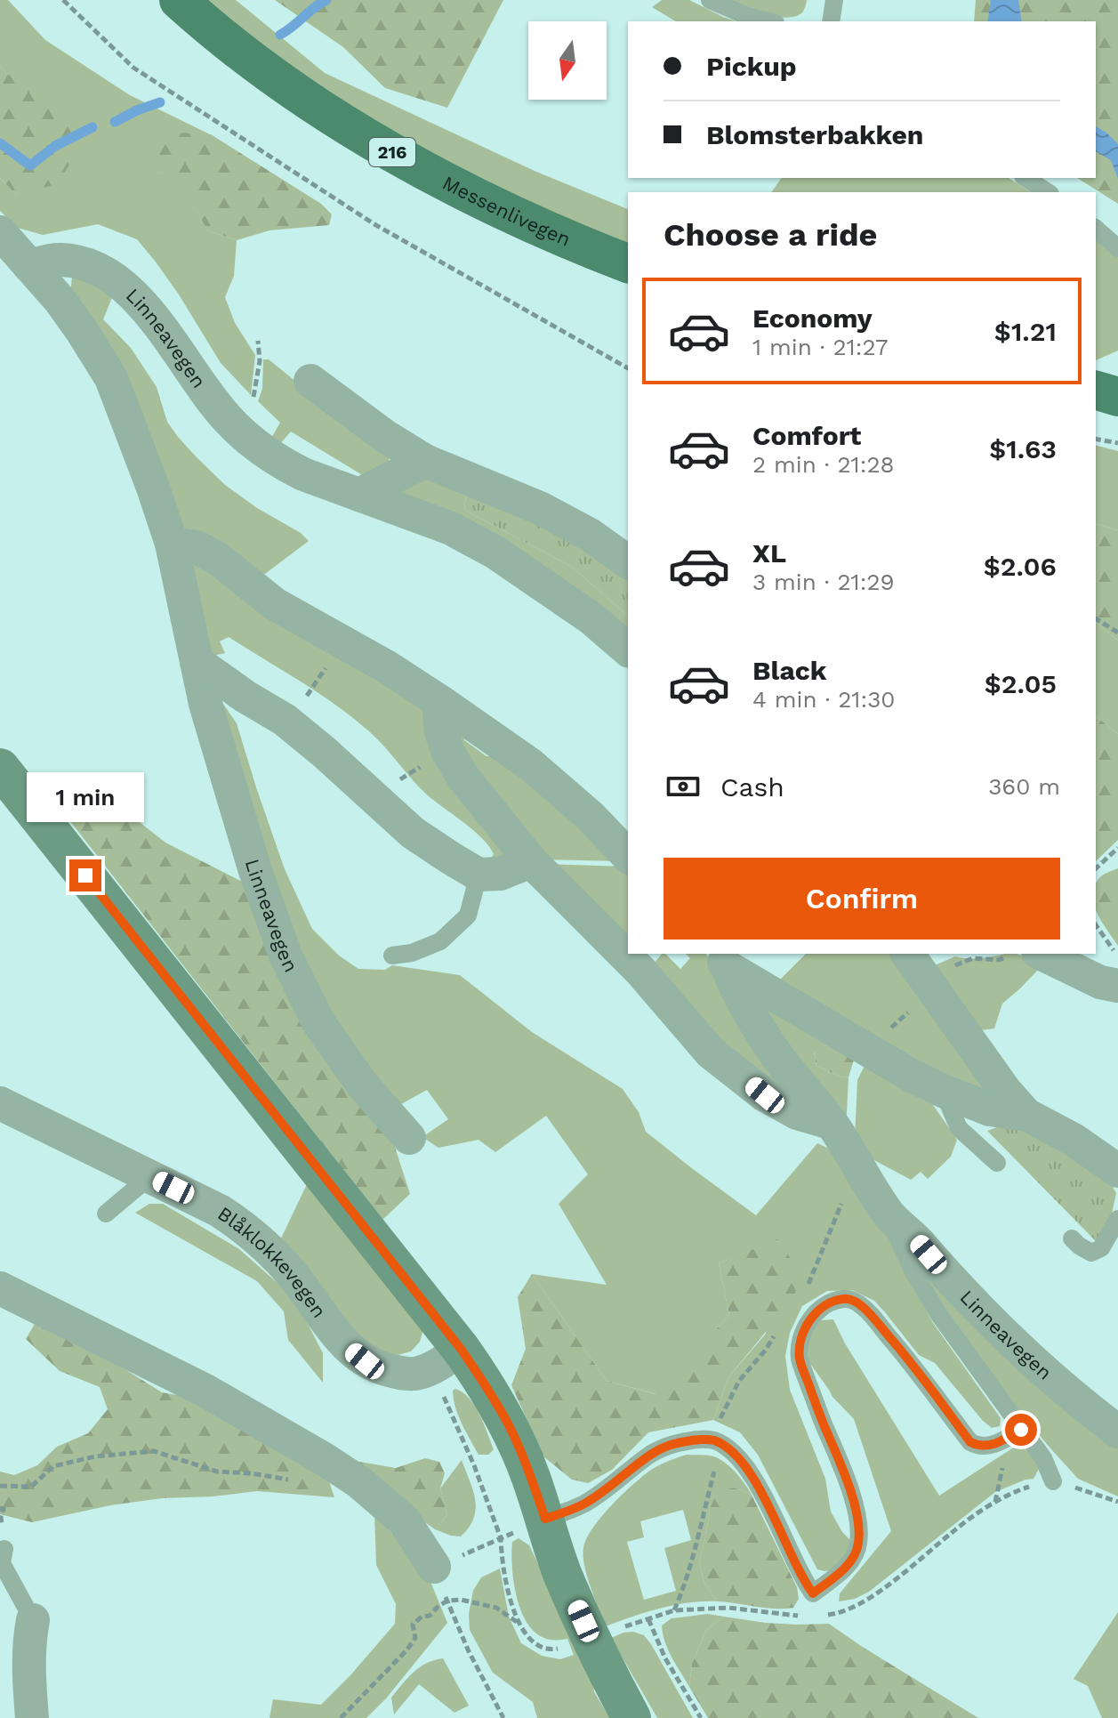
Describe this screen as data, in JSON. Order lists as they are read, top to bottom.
{
  "streets": {
    "main road": ["216", "Messenlivegen"],
    "street": ["Linneavegen", "Blåklokkevegen"]
  },
  "north": "bottom",
  "page": {
    "banner": ["Pickup", "Blomsterbakken"],
    "heading": "Choose a ride",
    "list": [
      {
        "name": "Economy",
        "note": "1 min · 21:27",
        "value": "$1.21"
      },
      {
        "name": "Comfort",
        "note": "2 min · 21:28",
        "value": "$1.63"
      },
      {
        "name": "XL",
        "note": "3 min · 21:29",
        "value": "$2.06"
      },
      {
        "name": "Black",
        "note": "4 min · 21:30",
        "value": "$2.05"
      }
    ],
    "pay": ["Cash", "360 m"],
    "bubble": "1 min",
    "buttons": "Confirm"
  }
}
